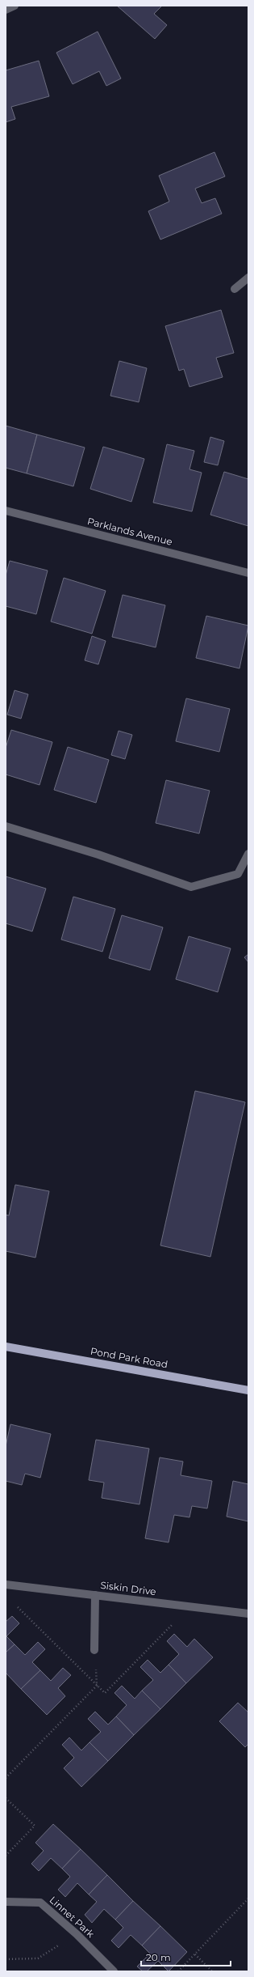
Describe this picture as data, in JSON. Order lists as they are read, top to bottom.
{
  "streets": {
    "main road": ["Pond Park Road"],
    "street": ["Parklands Avenue", "Siskin Drive", "Linnet Park"]
  },
  "scale_bar": "20 m"
}
